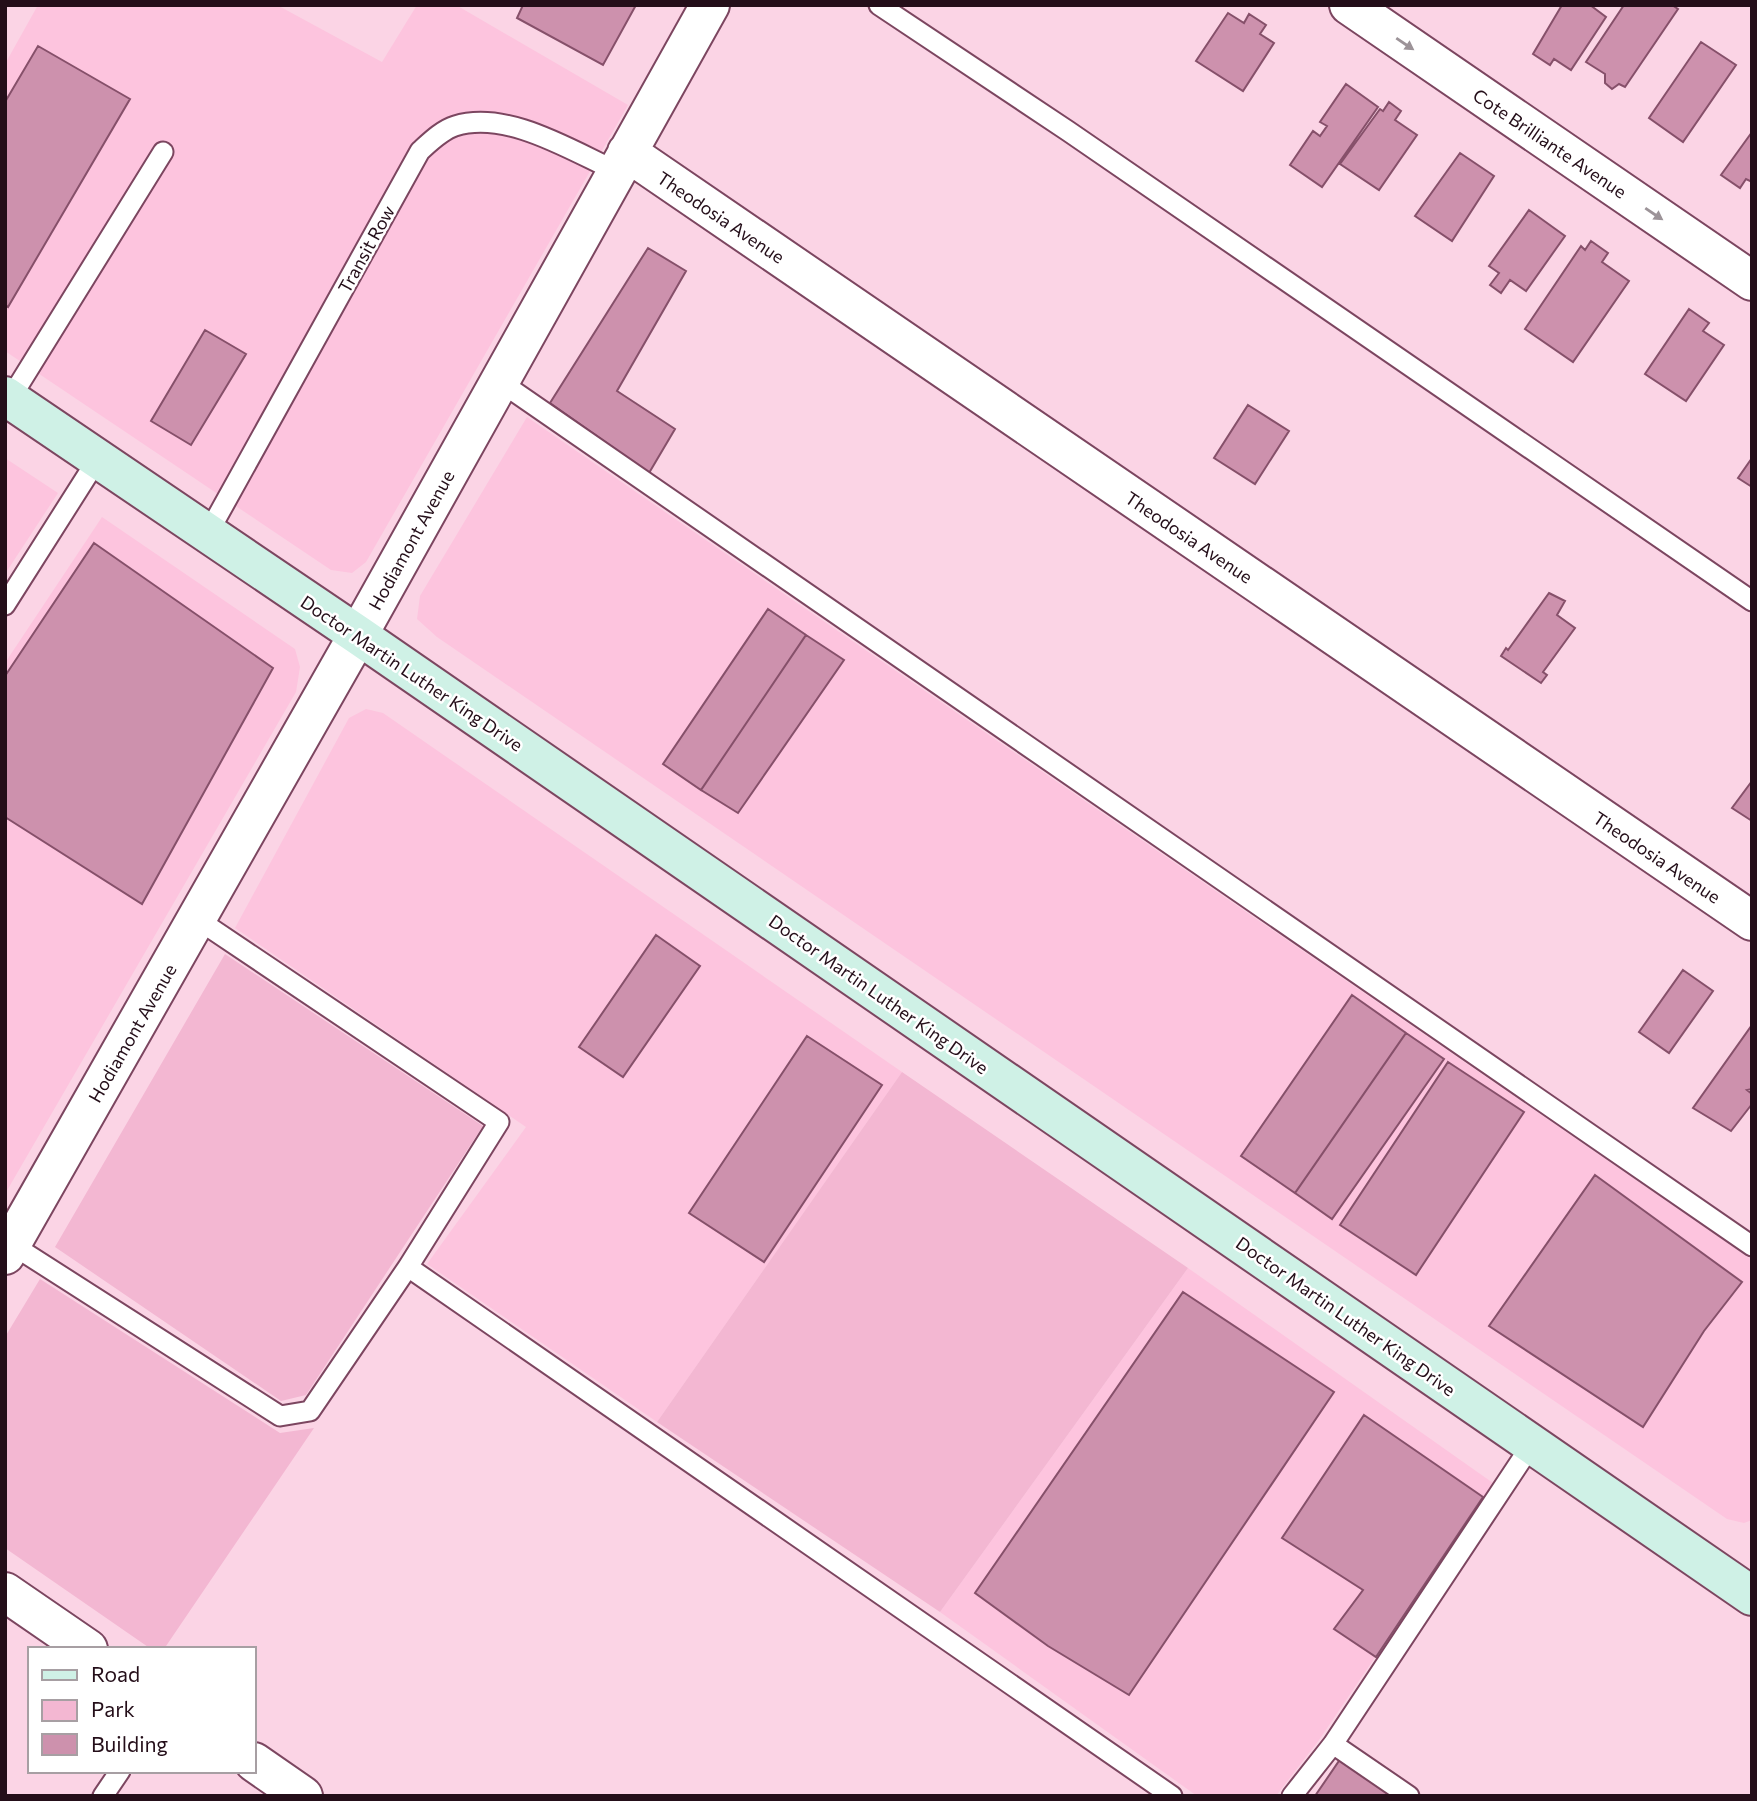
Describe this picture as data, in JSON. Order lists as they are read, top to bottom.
{
  "streets": {
    "main road": ["Doctor Martin Luther King Drive"],
    "street": ["Cote Brilliante Avenue", "Theodosia Avenue", "Hodiamont Avenue"],
    "lane": ["Transit Row"]
  },
  "crossings": [
    ["Theodosia Avenue", "Transit Row"],
    ["Theodosia Avenue", "Hodiamont Avenue"],
    ["Transit Row", "Hodiamont Avenue"],
    ["Transit Row", "Doctor Martin Luther King Drive"],
    ["Hodiamont Avenue", "Doctor Martin Luther King Drive"]
  ],
  "one_way": ["Cote Brilliante Avenue"],
  "legend": ["Road", "Park", "Building"]
}
